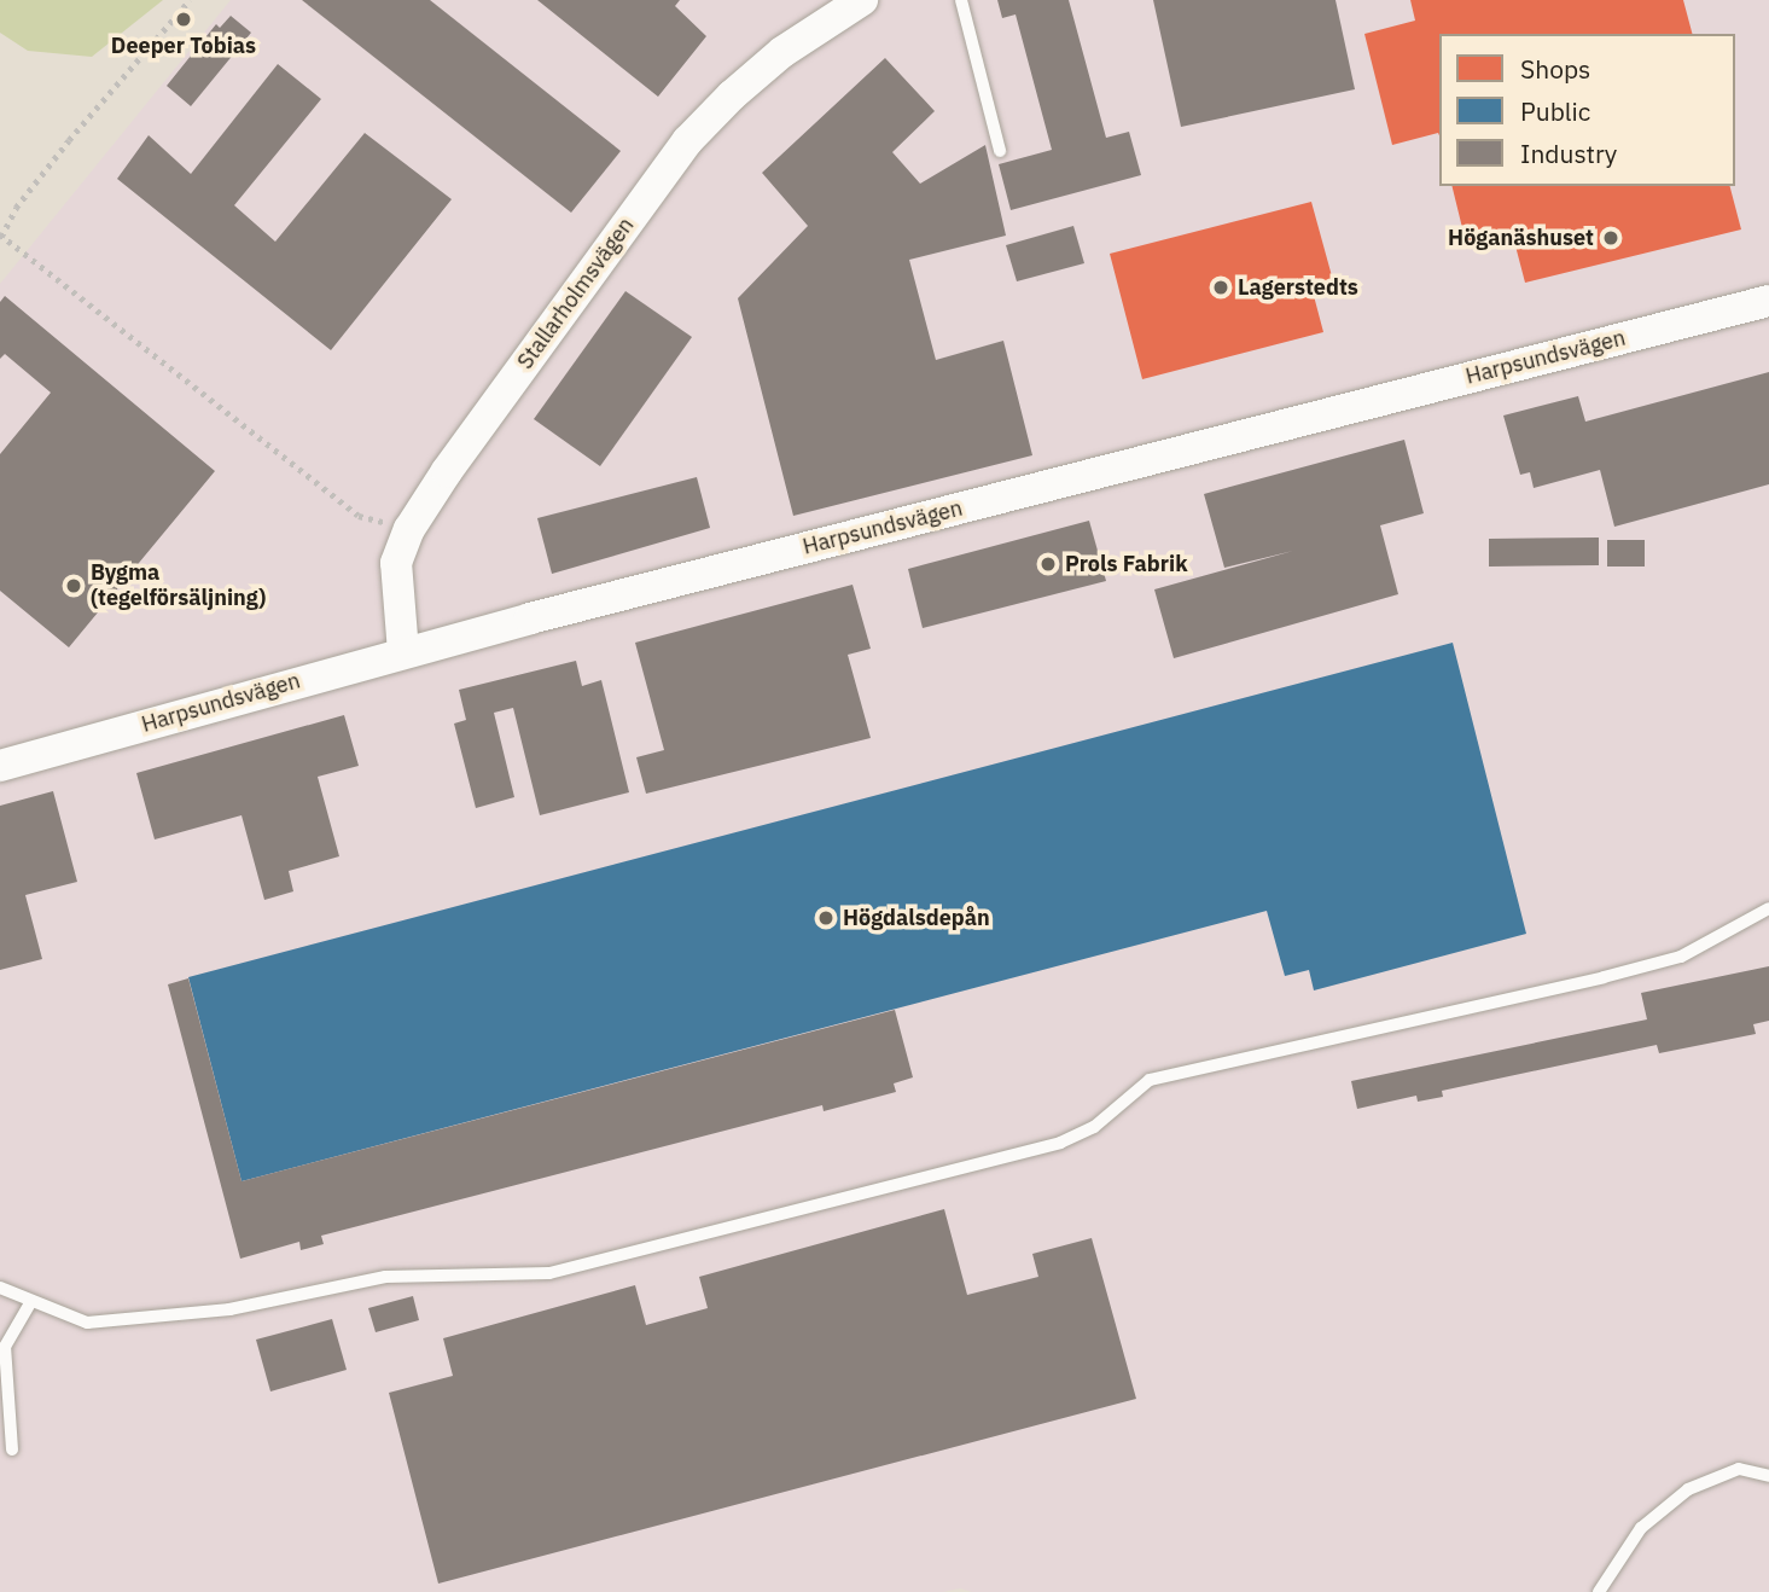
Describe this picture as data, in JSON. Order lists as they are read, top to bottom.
{
  "streets": {
    "street": ["Stallarholmsvägen", "Harpsundsvägen"]
  },
  "crossings": [
    ["Stallarholmsvägen", "Harpsundsvägen"]
  ],
  "places": [
    "Deeper Tobias",
    "Höganäshuset",
    "Lagerstedts",
    "Prols Fabrik",
    "Bygma (tegelförsäljning)",
    "Högdalsdepån"
  ],
  "legend": ["Shops", "Public", "Industry"]
}
